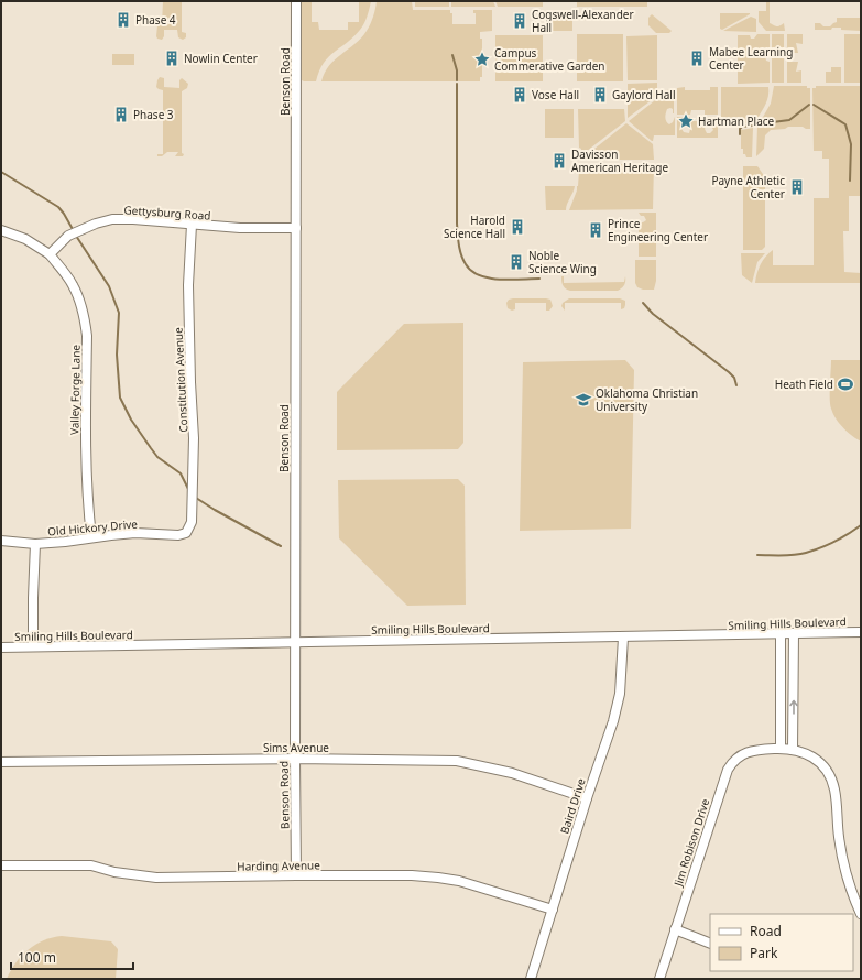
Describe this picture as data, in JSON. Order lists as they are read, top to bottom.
{
  "streets": {
    "street": [
      "Benson Road",
      "Gettysburg Road",
      "Constitution Avenue",
      "Valley Forge Lane",
      "Old Hickory Drive",
      "Smiling Hills Boulevard",
      "Sims Avenue",
      "Baird Drive",
      "Jim Robison Drive",
      "Harding Avenue"
    ]
  },
  "crossings": [
    ["Benson Road", "Gettysburg Road"],
    ["Benson Road", "Smiling Hills Boulevard"],
    ["Benson Road", "Sims Avenue"],
    ["Benson Road", "Harding Avenue"],
    ["Gettysburg Road", "Constitution Avenue"],
    ["Gettysburg Road", "Valley Forge Lane"],
    ["Constitution Avenue", "Old Hickory Drive"],
    ["Valley Forge Lane", "Old Hickory Drive"],
    ["Smiling Hills Boulevard", "Baird Drive"],
    ["Sims Avenue", "Baird Drive"],
    ["Baird Drive", "Harding Avenue"]
  ],
  "places": {
    "building": [
      "Phase 4",
      "Cogswell-Alexander Hall",
      "Nowlin Center",
      "Mabee Learning Center",
      "Vose Hall",
      "Gaylord Hall",
      "Phase 3",
      "Davisson American Heritage",
      "Payne Athletic Center",
      "Harold Science Hall",
      "Prince Engineering Center",
      "Noble Science Wing"
    ],
    "place": ["Campus Commerative Garden", "Hartman Place"],
    "sports": ["Heath Field"],
    "school or university": ["Oklahoma Christian University"]
  },
  "legend": ["Road", "Park"],
  "scale_bar": "100 m"
}
